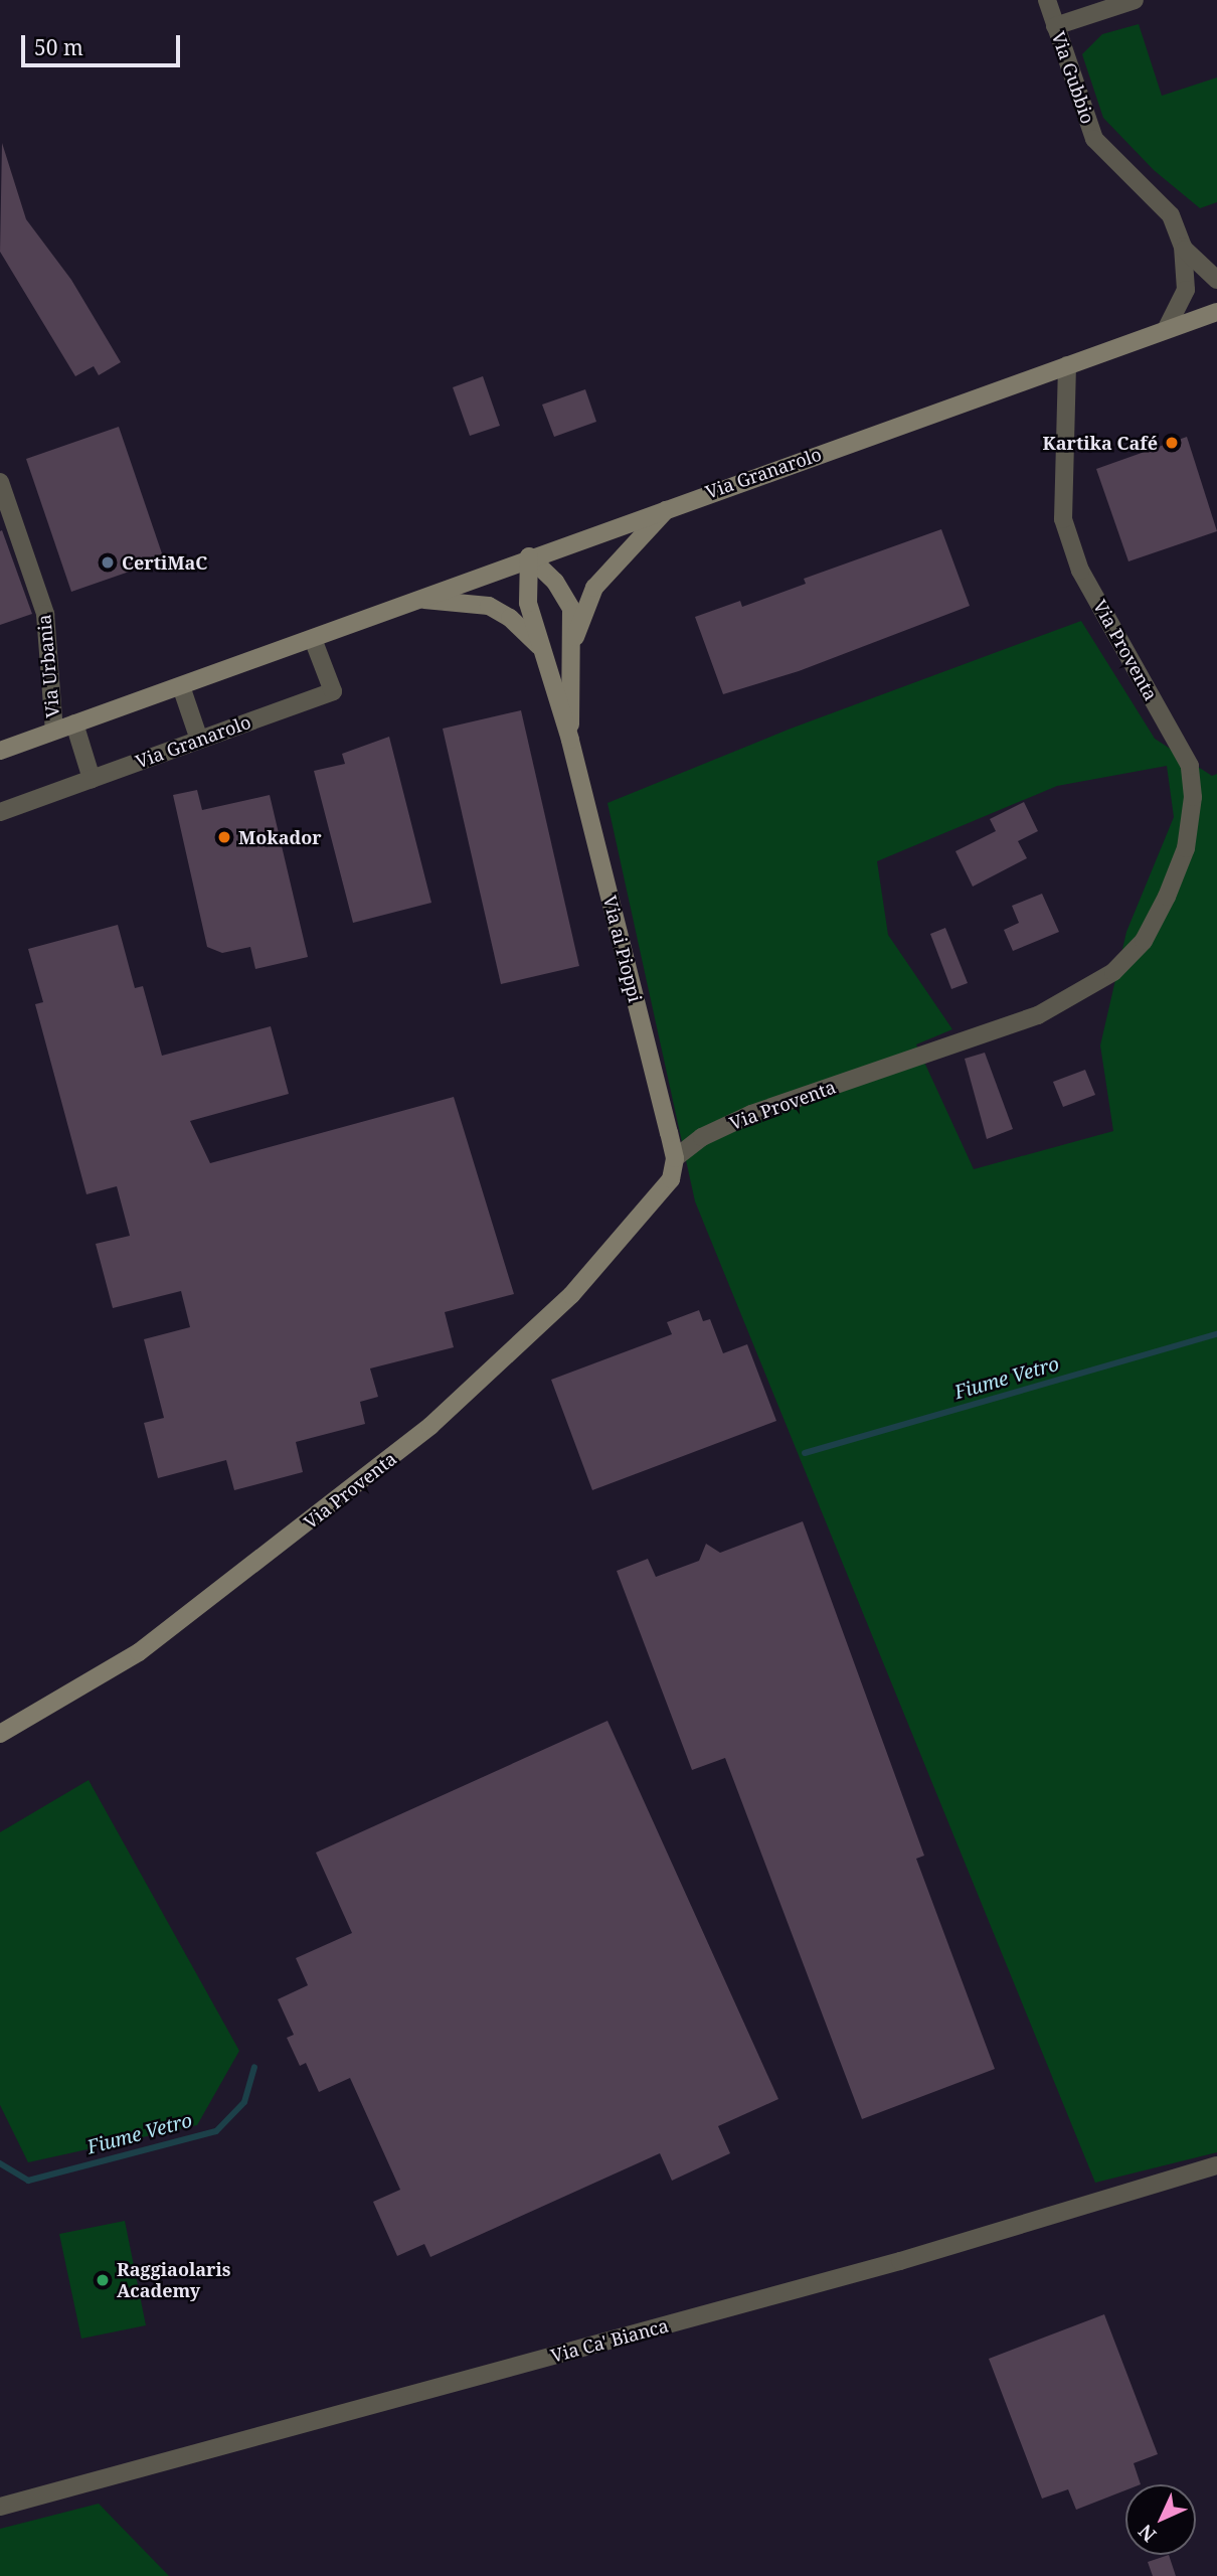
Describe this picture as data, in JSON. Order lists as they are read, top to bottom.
{
  "streets": {
    "street": [
      "Via Gubbio",
      "Via Granarolo",
      "Via Proventa",
      "Via Urbania",
      "Via ai Pioppi",
      "Via Ca' Bianca"
    ]
  },
  "crossings": [
    ["Via Gubbio", "Via Granarolo"],
    ["Via Granarolo", "Via Proventa"],
    ["Via Granarolo", "Via Urbania"],
    ["Via Granarolo", "Via ai Pioppi"],
    ["Via Proventa", "Via ai Pioppi"]
  ],
  "water": ["Fiume Vetro"],
  "places": [
    "Kartika Café",
    "CertiMaC",
    "Mokador",
    "Raggiaolaris Academy"
  ],
  "scale_bar": "50 m",
  "north": "bottom left"
}
